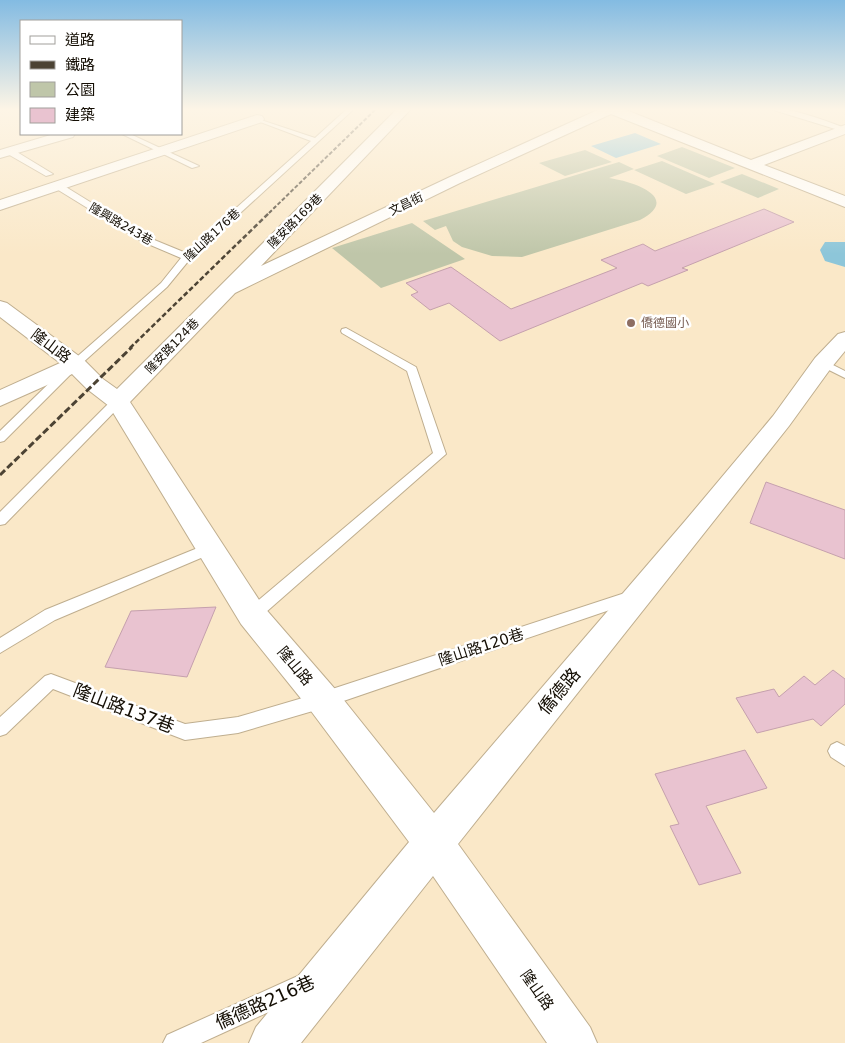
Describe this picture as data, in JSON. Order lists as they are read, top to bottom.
{
  "streets": {
    "street": [
      "文昌街",
      "隆安路169巷",
      "隆山路",
      "隆安路124巷",
      "僑德路"
    ],
    "lane": [
      "隆興路243巷",
      "隆山路176巷",
      "隆山路120巷",
      "隆山路137巷",
      "僑德路216巷"
    ]
  },
  "crossings": [
    ["文昌街", "隆安路169巷"],
    ["文昌街", "隆安路124巷"],
    ["隆安路169巷", "隆安路124巷"],
    ["隆興路243巷", "隆山路176巷"],
    ["隆山路176巷", "隆山路"],
    ["隆山路", "隆安路124巷"],
    ["隆山路", "隆山路120巷"],
    ["隆山路", "僑德路"],
    ["隆山路", "隆山路137巷"],
    ["隆山路120巷", "僑德路"],
    ["隆山路120巷", "隆山路137巷"],
    ["僑德路", "僑德路216巷"]
  ],
  "places": ["僑德國小"],
  "legend": [
    "道路",
    "鐵路",
    "公園",
    "建築"
  ]
}
